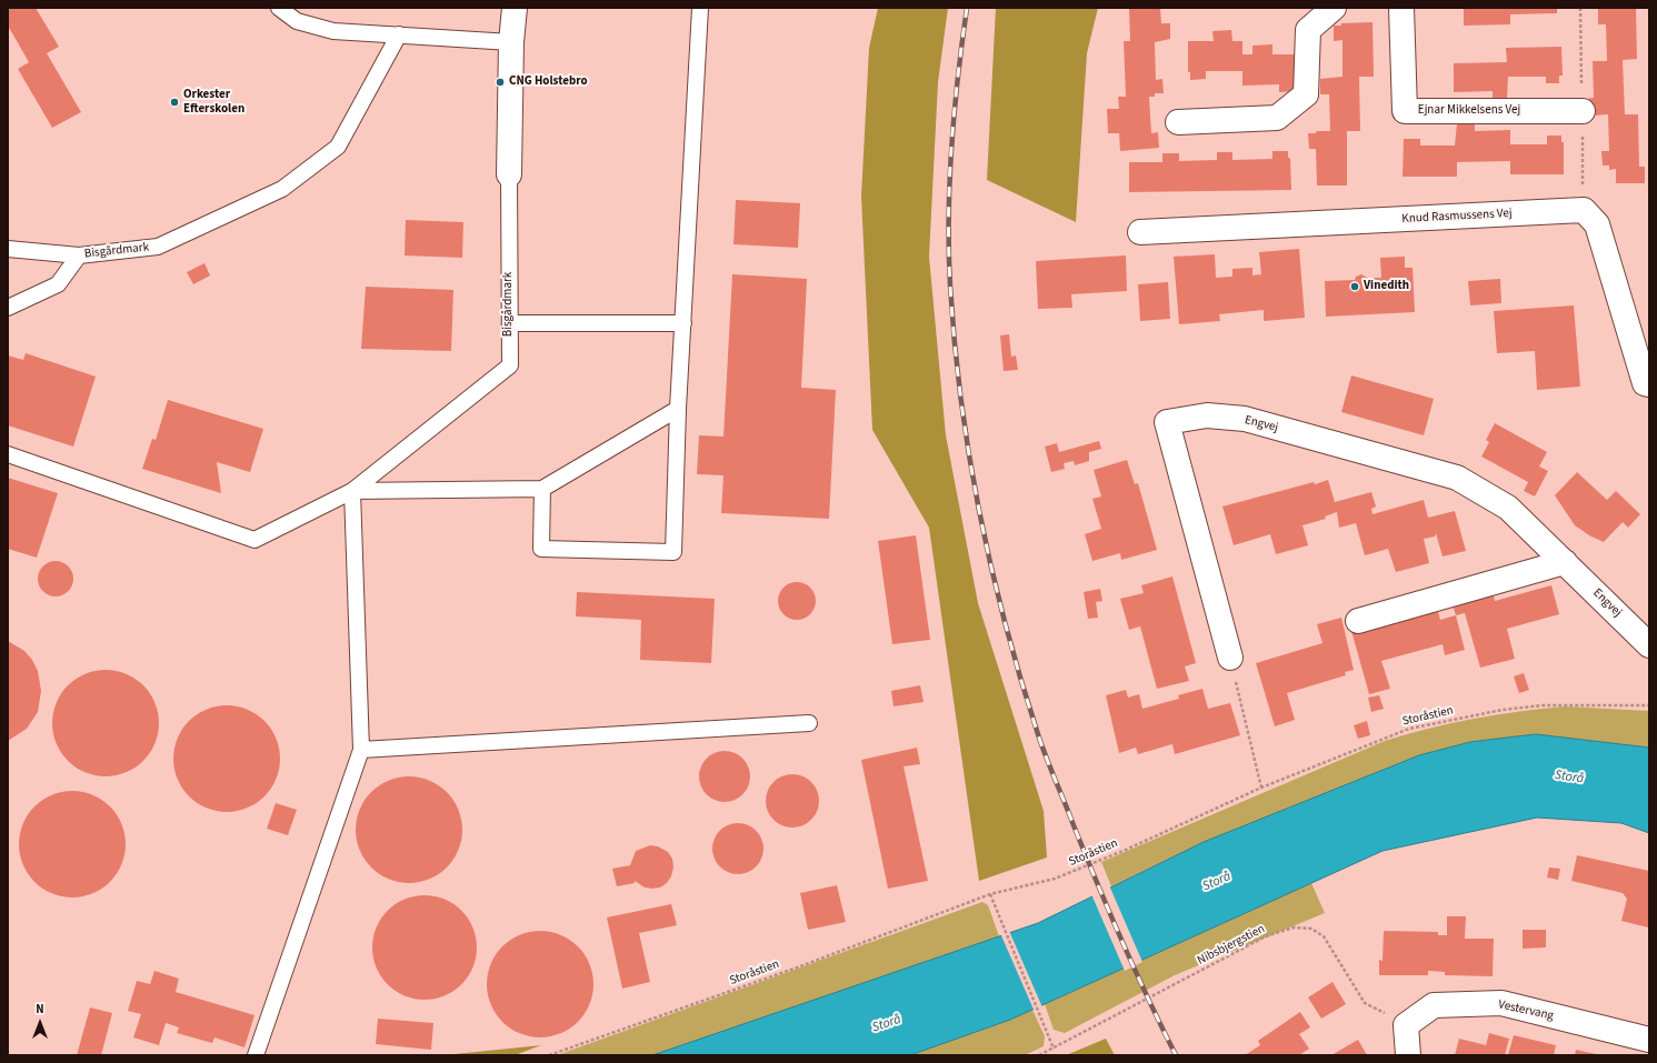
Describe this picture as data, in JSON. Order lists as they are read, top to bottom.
{
  "streets": {
    "street": [
      "Ejnar Mikkelsens Vej",
      "Knud Rasmussens Vej",
      "Bisgårdmark",
      "Engvej",
      "Vestervang"
    ],
    "path": ["Storåstien", "Nibsbjergstien"]
  },
  "crossings": [
    ["Nibsbjergstien", "Vestervang"]
  ],
  "water": ["Storå"],
  "places": ["CNG Holstebro", "Orkester Efterskolen", "Vinedith"],
  "north": "top"
}
